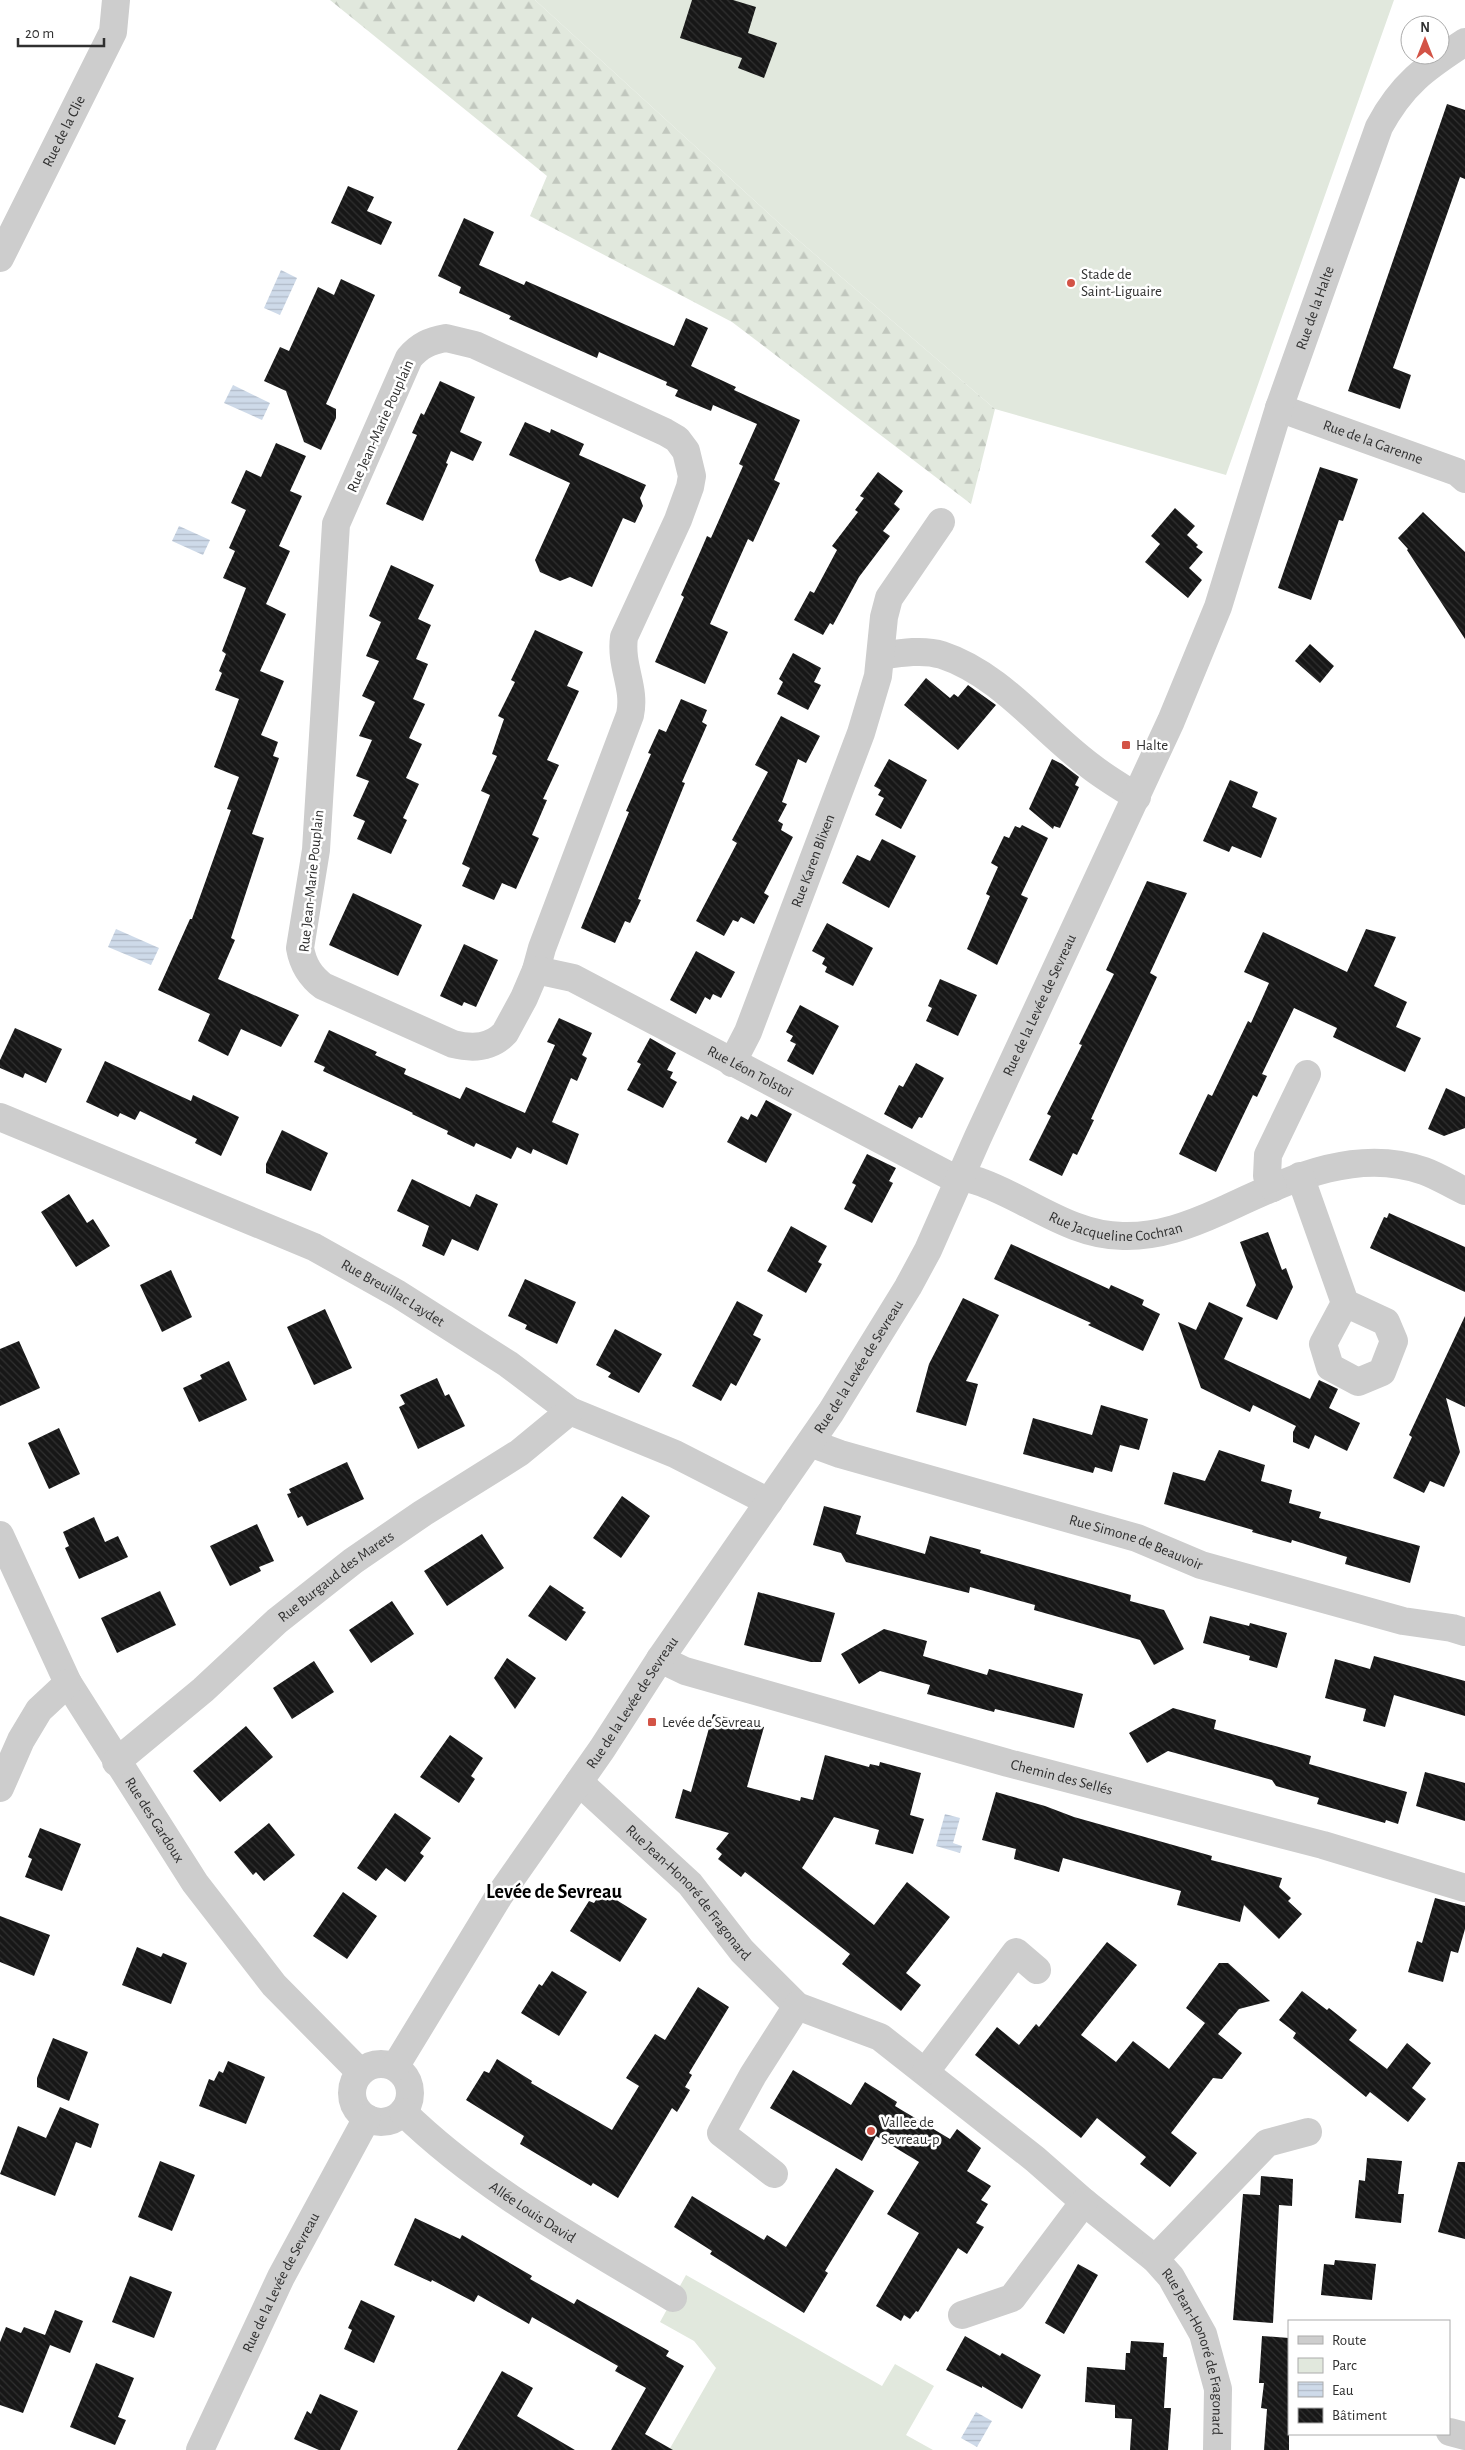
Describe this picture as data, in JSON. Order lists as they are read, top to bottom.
{
  "streets": {
    "street": [
      "Rue de la Clie",
      "Rue de la Halte",
      "Rue Jean-Marie Pouplain",
      "Rue de la Garenne",
      "Rue Karen Blixen",
      "Rue de la Levée de Sevreau",
      "Rue Léon Tolstoï",
      "Rue Jacqueline Cochran",
      "Rue Breuillac Laydet",
      "Rue Simone de Beauvoir",
      "Rue Burgaud des Marets",
      "Chemin des Sellés",
      "Rue des Gardoux",
      "Rue Jean-Honoré de Fragonard",
      "Allée Louis David"
    ]
  },
  "crossings": [
    ["Rue de la Halte", "Rue de la Garenne"],
    ["Rue de la Halte", "Rue de la Levée de Sevreau"],
    ["Rue Jean-Marie Pouplain", "Rue Léon Tolstoï"],
    ["Rue Karen Blixen", "Rue Léon Tolstoï"],
    ["Rue de la Levée de Sevreau", "Rue Léon Tolstoï"],
    ["Rue de la Levée de Sevreau", "Rue Jacqueline Cochran"],
    ["Rue de la Levée de Sevreau", "Rue Breuillac Laydet"],
    ["Rue de la Levée de Sevreau", "Rue Simone de Beauvoir"],
    ["Rue de la Levée de Sevreau", "Chemin des Sellés"],
    ["Rue de la Levée de Sevreau", "Rue des Gardoux"],
    ["Rue de la Levée de Sevreau", "Rue Jean-Honoré de Fragonard"],
    ["Rue de la Levée de Sevreau", "Allée Louis David"],
    ["Rue Léon Tolstoï", "Rue Jacqueline Cochran"],
    ["Rue Breuillac Laydet", "Rue Burgaud des Marets"],
    ["Rue Burgaud des Marets", "Rue des Gardoux"],
    ["Rue des Gardoux", "Allée Louis David"]
  ],
  "districts": ["Levée de Sevreau"],
  "places": {
    "other": ["Stade de Saint-Liguaire", "Vallee de Sevreau-p"],
    "transit": ["Halte", "Levée de Sevreau"]
  },
  "legend": [
    "Route",
    "Parc",
    "Eau",
    "Bâtiment"
  ],
  "scale_bar": "20 m",
  "north": "top"
}
